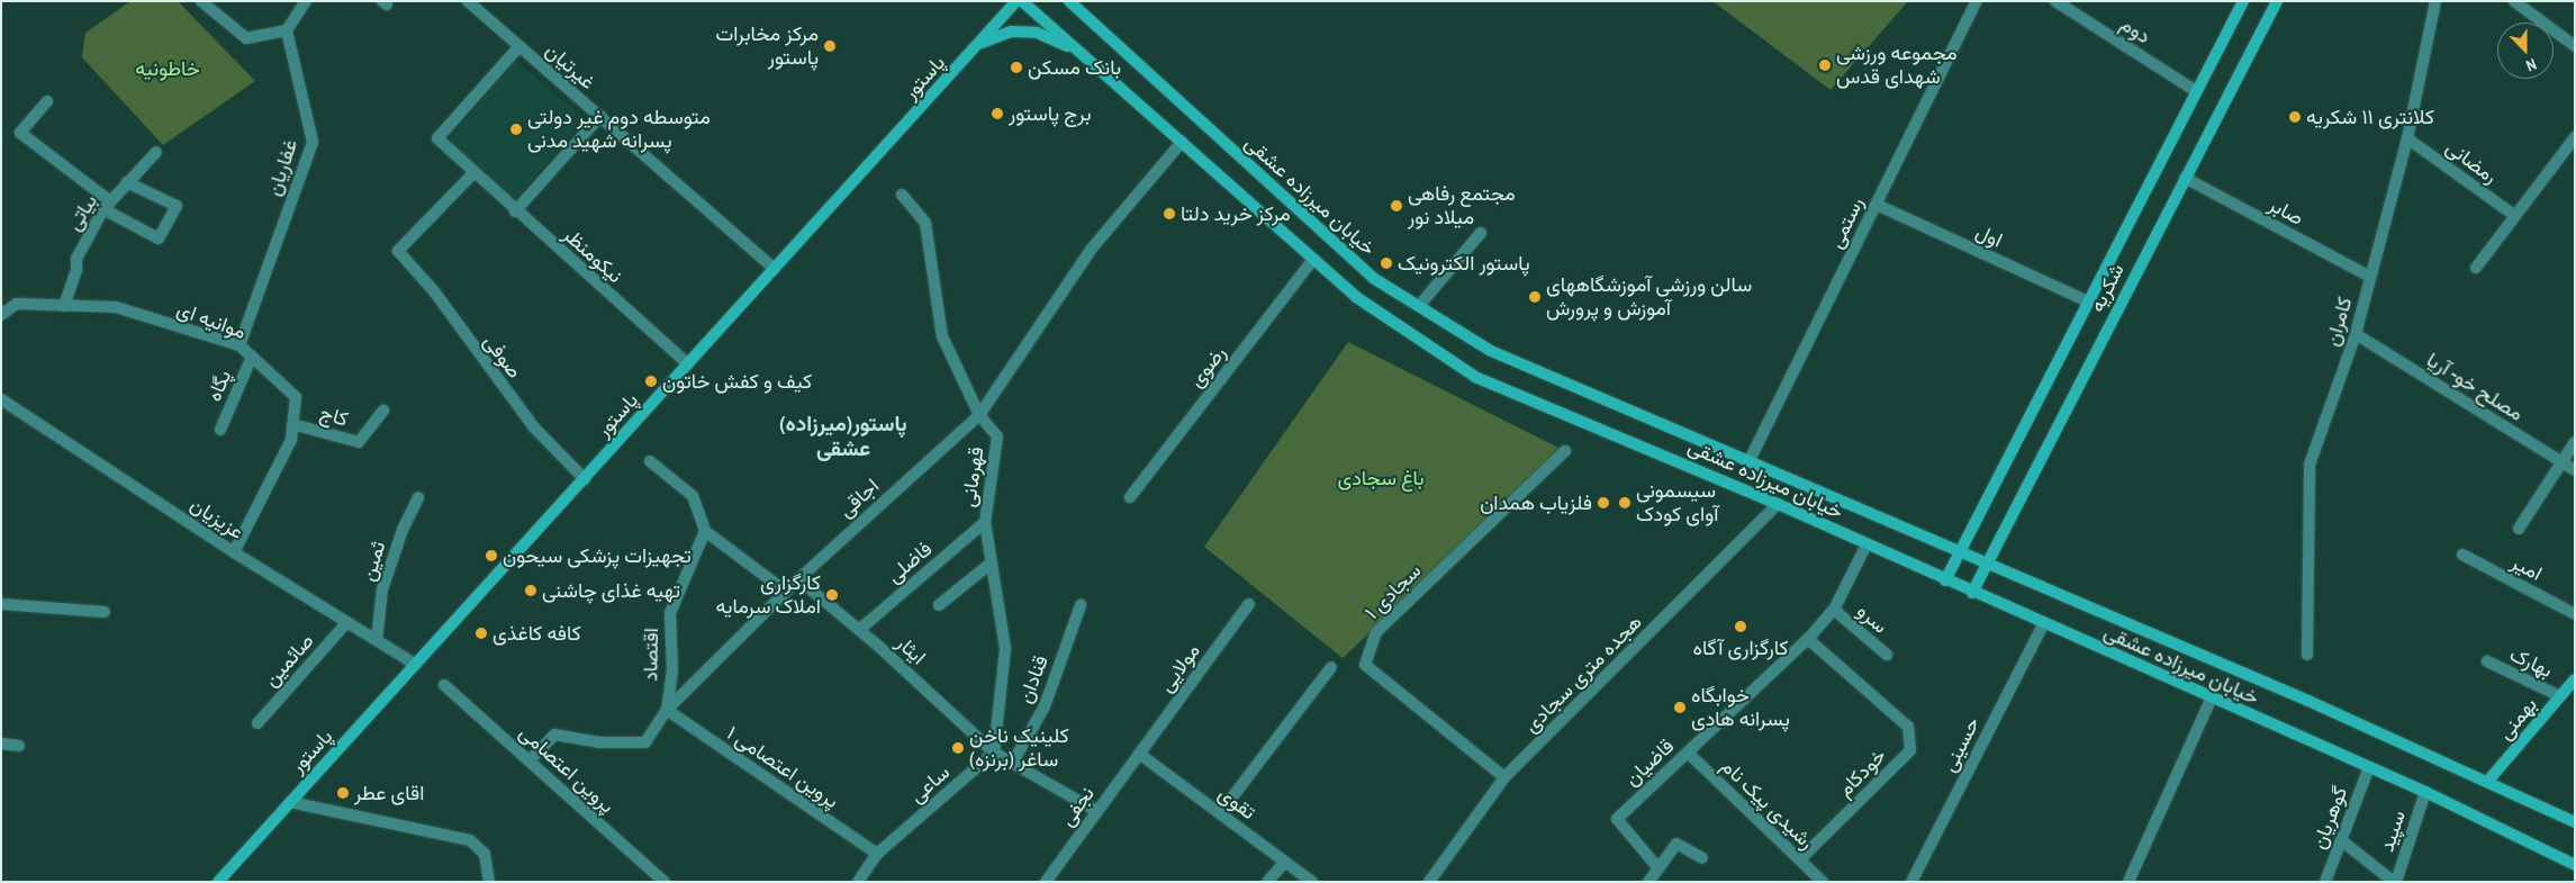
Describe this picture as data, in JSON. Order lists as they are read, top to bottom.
{
  "streets": {
    "main road": [
      "پاستور",
      "خیابان میرزاده عشقی",
      "شکریه",
      "بهمنی"
    ],
    "street": [
      "دوم",
      "غیرتیان",
      "رمضانی",
      "غفاریان",
      "صابر",
      "بیاتی",
      "رستمی",
      "اول",
      "نیکومنظر",
      "موانیه ای",
      "کامران",
      "صوفی",
      "رضوی",
      "پگاه",
      "مصلح خو- آریا",
      "کاج",
      "قهرمانی",
      "اجاقی",
      "عزیزیان",
      "ثمین",
      "فاضلی",
      "امیر",
      "سجادی ۱",
      "سرو",
      "ایثار",
      "اقتصاد",
      "صائمین",
      "بهارک",
      "مولایی",
      "هجده متری سجادی",
      "قنادان",
      "حسینی",
      "قاضیان",
      "پروین اعتصامی ۱",
      "پروین اعتصامی",
      "خودکام",
      "ساعی",
      "تقوی",
      "رشیدی پیک نام",
      "نجفی",
      "گوهریان",
      "سپید"
    ]
  },
  "crossings": [
    ["دوم", "شکریه"],
    ["غیرتیان", "پاستور"],
    ["غیرتیان", "نیکومنظر"],
    ["پاستور", "نیکومنظر"],
    ["پاستور", "صوفی"],
    ["پاستور", "عزیزیان"],
    ["رمضانی", "کامران"],
    ["غفاریان", "موانیه ای"],
    ["خیابان میرزاده عشقی", "رستمی"],
    ["خیابان میرزاده عشقی", "شکریه"],
    ["خیابان میرزاده عشقی", "رضوی"],
    ["خیابان میرزاده عشقی", "اجاقی"],
    ["خیابان میرزاده عشقی", "هجده متری سجادی"],
    ["خیابان میرزاده عشقی", "بهمنی"],
    ["خیابان میرزاده عشقی", "حسینی"],
    ["خیابان میرزاده عشقی", "قاضیان"],
    ["خیابان میرزاده عشقی", "گوهریان"],
    ["خیابان میرزاده عشقی", "سپید"],
    ["صابر", "شکریه"],
    ["صابر", "کامران"],
    ["بیاتی", "موانیه ای"],
    ["رستمی", "اول"],
    ["اول", "شکریه"],
    ["نیکومنظر", "صوفی"],
    ["موانیه ای", "پگاه"],
    ["موانیه ای", "کاج"],
    ["موانیه ای", "عزیزیان"],
    ["کامران", "مصلح خو- آریا"],
    ["قهرمانی", "اجاقی"],
    ["قهرمانی", "فاضلی"],
    ["قهرمانی", "ایثار"],
    ["قهرمانی", "ساعی"],
    ["اجاقی", "ایثار"],
    ["اجاقی", "اقتصاد"],
    ["اجاقی", "پروین اعتصامی ۱"],
    ["اجاقی", "پروین اعتصامی"],
    ["عزیزیان", "ثمین"],
    ["عزیزیان", "صائمین"],
    ["فاضلی", "ایثار"],
    ["سجادی ۱", "هجده متری سجادی"],
    ["سرو", "قاضیان"],
    ["ایثار", "ساعی"],
    ["اقتصاد", "پروین اعتصامی ۱"],
    ["بهارک", "بهمنی"],
    ["مولایی", "تقوی"],
    ["مولایی", "نجفی"],
    ["قاضیان", "خودکام"],
    ["قاضیان", "رشیدی پیک نام"],
    ["پروین اعتصامی ۱", "ساعی"],
    ["خودکام", "رشیدی پیک نام"],
    ["تقوی", "نجفی"]
  ],
  "districts": ["(پاستور(میرزاده عشقی"],
  "parks": ["خاطونیه", "باغ سجادی"],
  "places": [
    "مرکز مخابرات پاستور",
    "مجموعه ورزشی شهدای قدس",
    "بانک مسکن",
    "برج پاستور",
    "کلانتری ۱۱ شکریه",
    "متوسطه دوم غیر دولتی پسرانه شهید مدنی",
    "مجتمع رفاهی میلاد نور",
    "مرکز خرید دلتا",
    "پاستور الکترونیک",
    "سالن ورزشی آموزشگاههای آموزش و پرورش",
    "کیف و کفش خاتون",
    "فلزیاب همدان",
    "سیسمونی آوای کودک",
    "تجهیزات پزشکی سیحون",
    "تهیه غذای چاشنی",
    "کارگزاری املاک سرمایه",
    "کارگزاری آگاه",
    "کافه کاغذی",
    "خوابگاه پسرانه هادی",
    "کلینیک ناخن ساغر (برنزه)",
    "اقای عطر"
  ],
  "north": "bottom"
}
